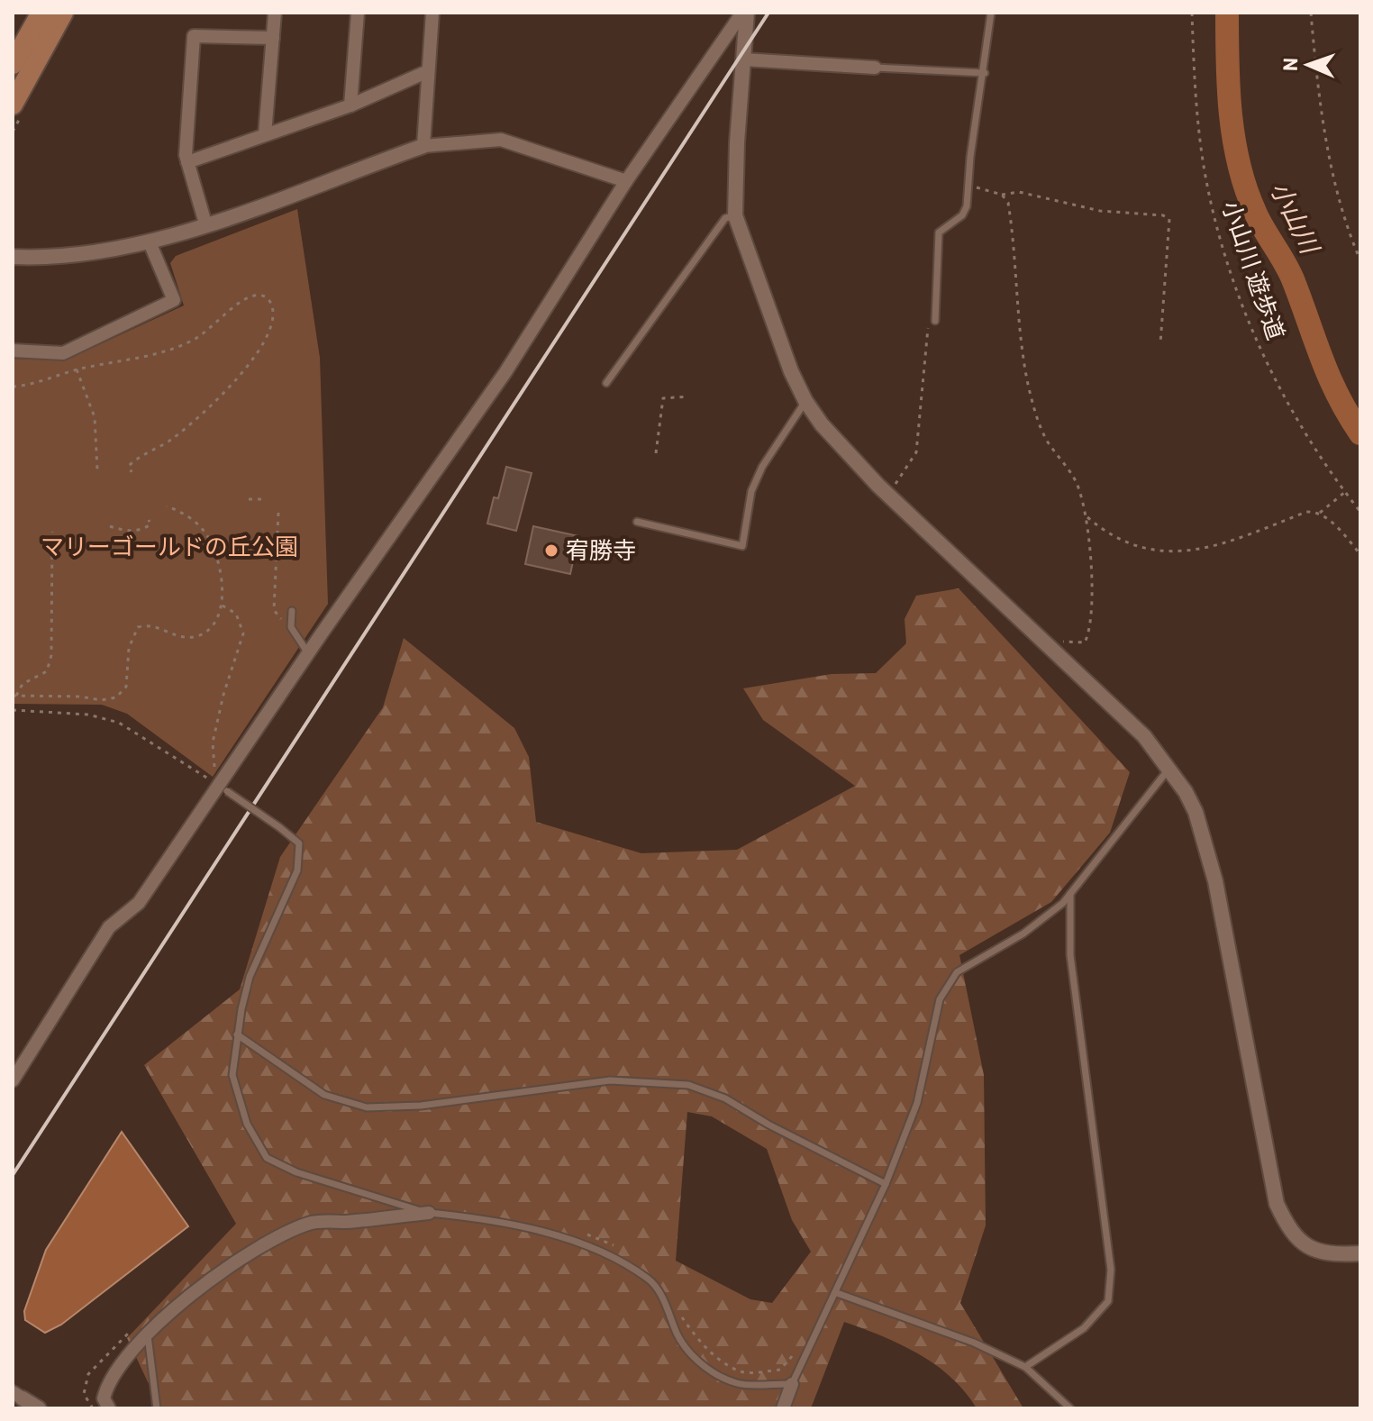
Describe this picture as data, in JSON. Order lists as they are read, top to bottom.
{
  "streets": {
    "path": ["小山川 遊歩道"]
  },
  "water": ["小山川"],
  "parks": ["マリーゴールドの丘公園"],
  "places": ["宥勝寺"],
  "north": "left"
}
